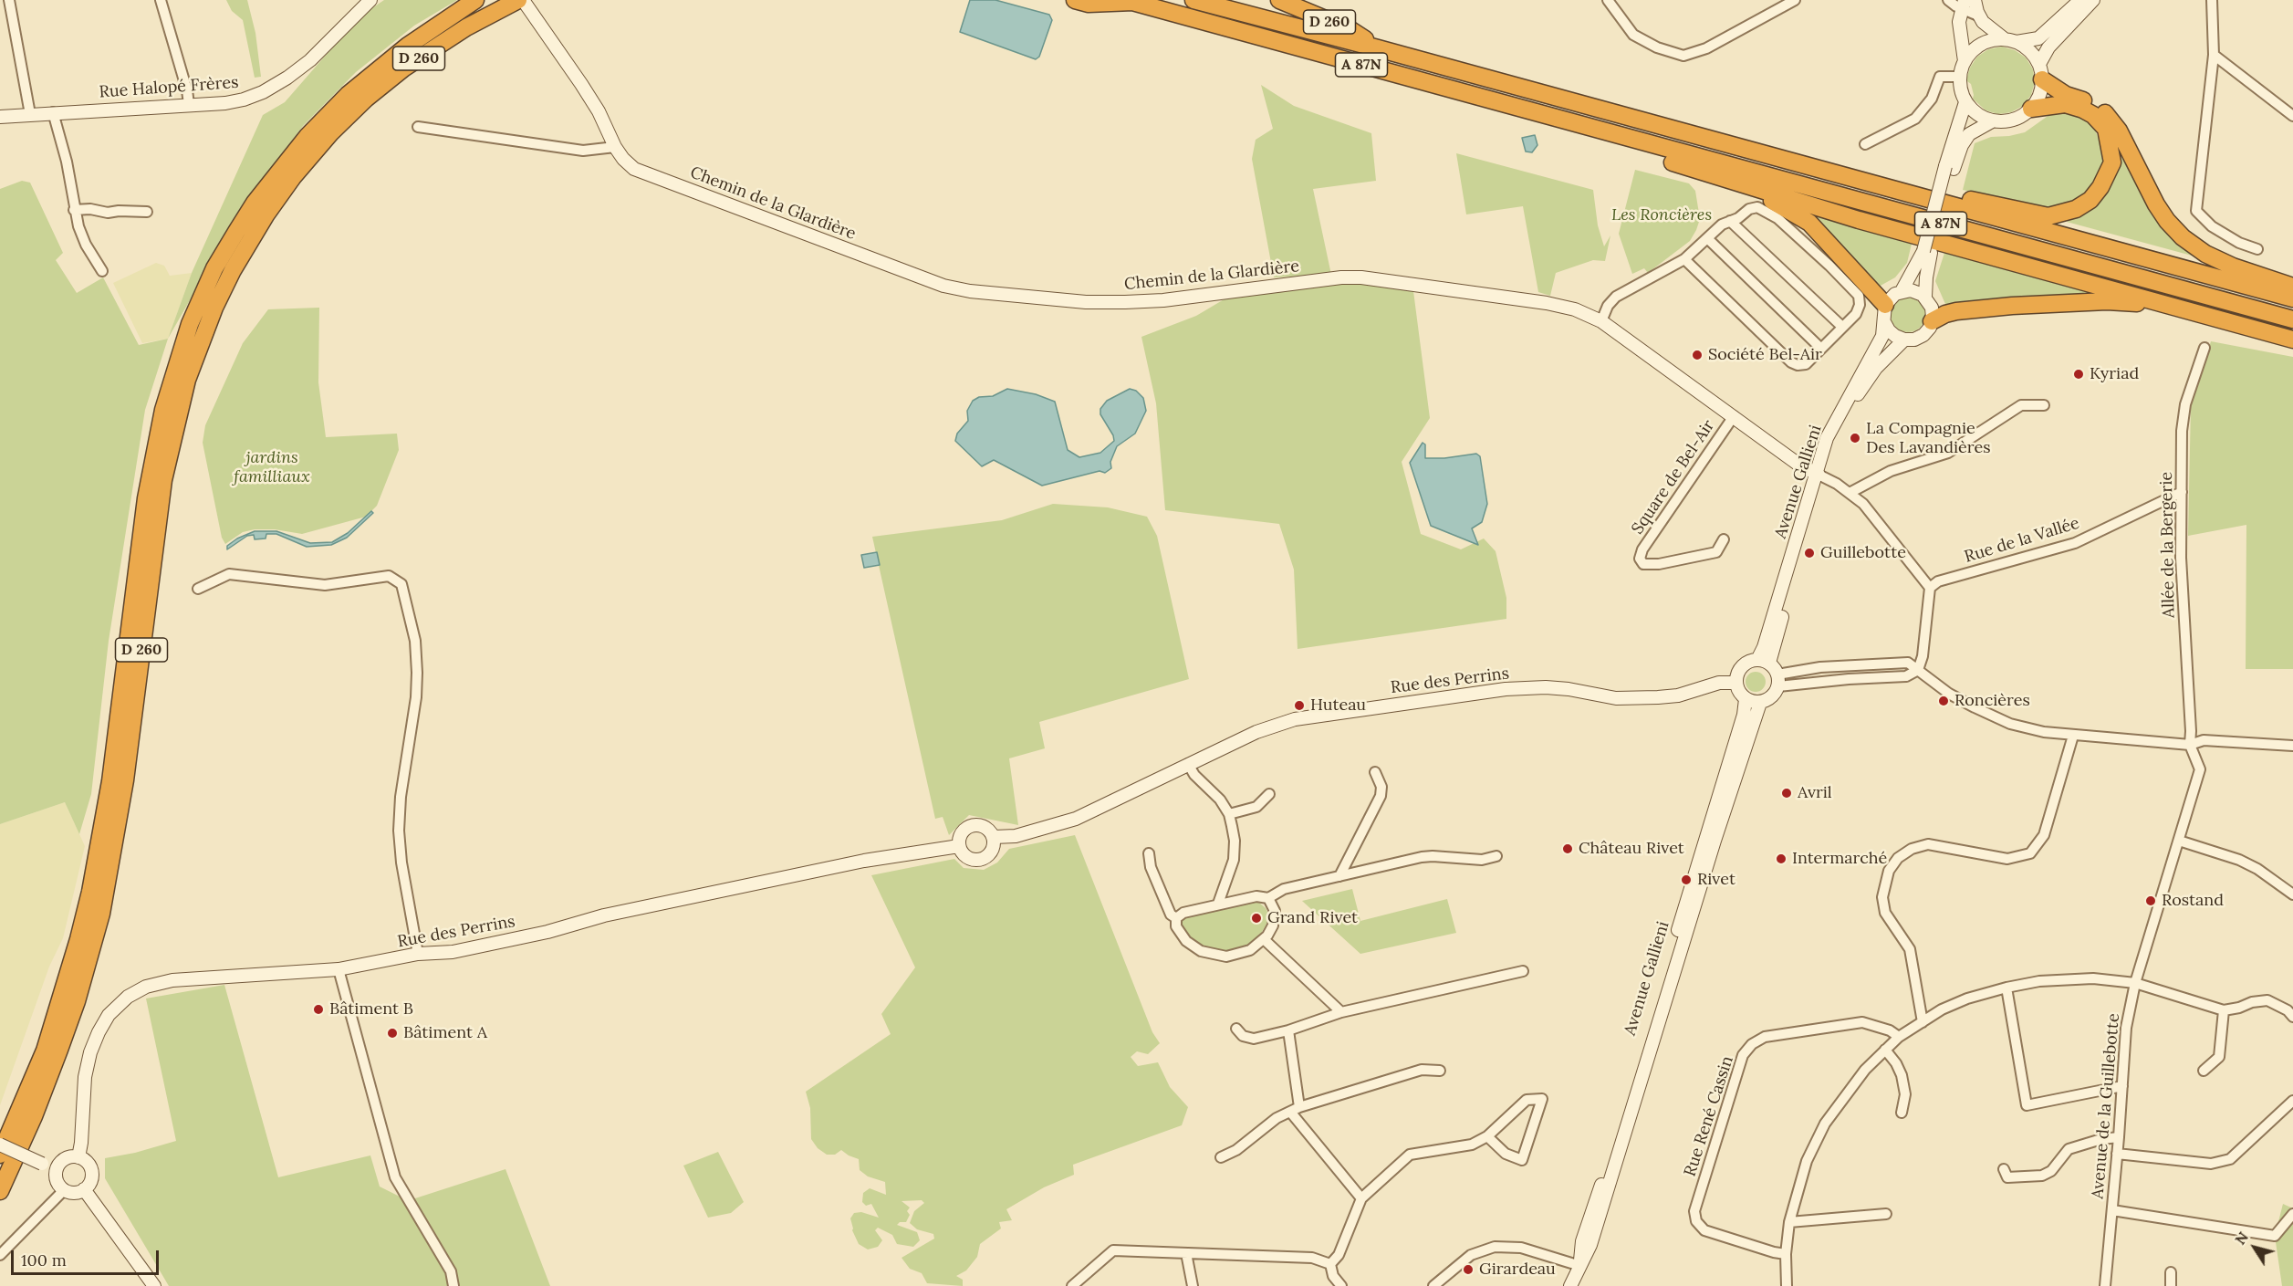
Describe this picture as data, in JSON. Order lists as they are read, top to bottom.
{
  "streets": {
    "highway": ["D 260", "A 87N"],
    "street": [
      "Rue Halopé Frères",
      "Chemin de la Glardière",
      "Square de Bel-Air",
      "Avenue Gallieni",
      "Rue de la Vallée",
      "Allée de la Bergerie",
      "Rue des Perrins",
      "Avenue de la Guillebotte",
      "Rue René Cassin"
    ]
  },
  "crossings": [
    ["D 260", "A 87N"],
    ["Chemin de la Glardière", "Square de Bel-Air"],
    ["Chemin de la Glardière", "Avenue Gallieni"],
    ["Avenue Gallieni", "Rue des Perrins"],
    ["Rue de la Vallée", "Allée de la Bergerie"],
    ["Allée de la Bergerie", "Avenue de la Guillebotte"]
  ],
  "parks": ["Les Roncières", "jardins familliaux"],
  "places": [
    "Société Bel-Air",
    "Kyriad",
    "La Compagnie Des Lavandières",
    "Guillebotte",
    "Roncières",
    "Huteau",
    "Avril",
    "Château Rivet",
    "Intermarché",
    "Rivet",
    "Rostand",
    "Grand Rivet",
    "Bâtiment B",
    "Bâtiment A",
    "Girardeau"
  ],
  "scale_bar": "100 m",
  "north": "top left"
}
